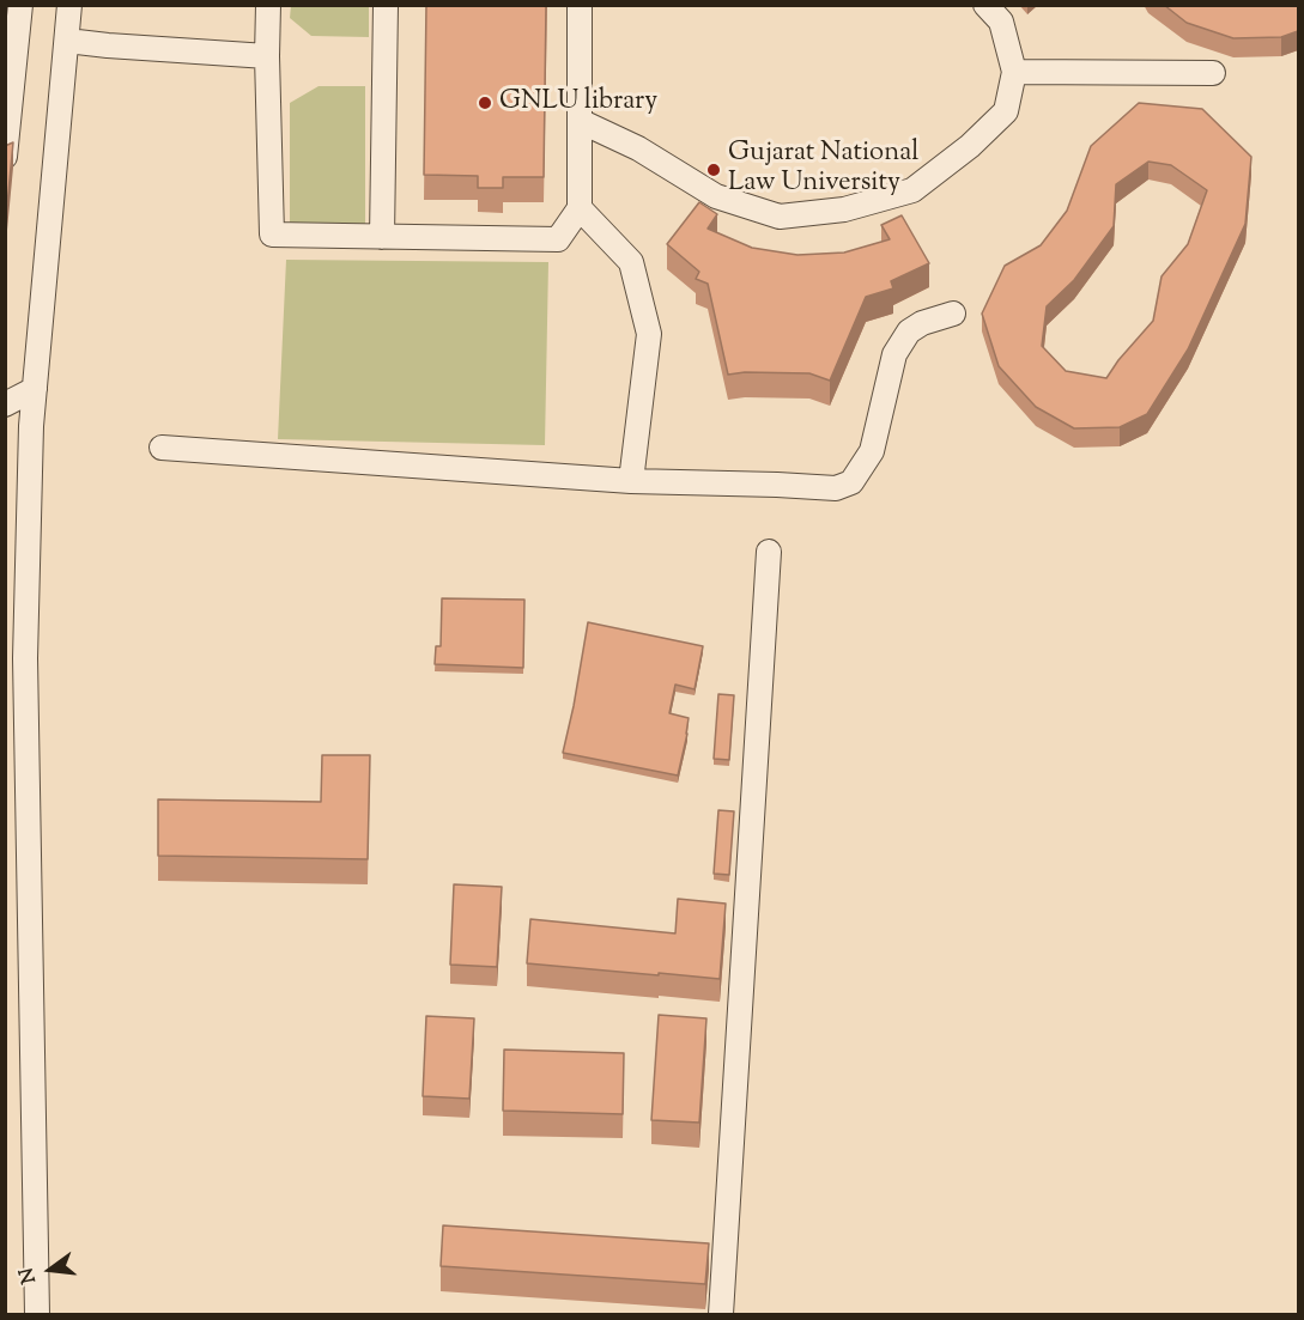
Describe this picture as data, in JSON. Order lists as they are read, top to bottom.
{
  "places": ["GNLU library", "Gujarat National Law University"],
  "north": "left"
}
